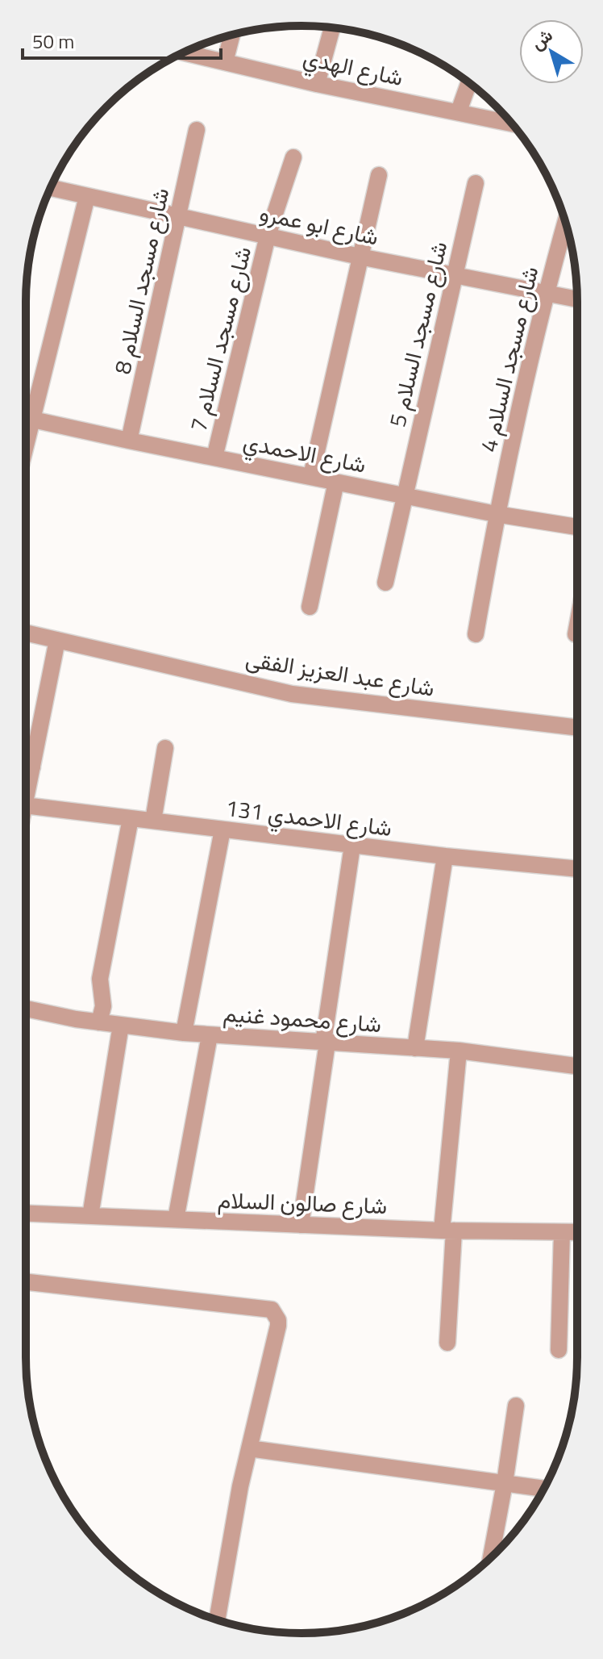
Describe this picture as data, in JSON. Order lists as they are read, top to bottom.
{
  "streets": {
    "street": [
      "شارع الهدي",
      "شارع ابو عمرو",
      "شارع مسجد السلام 8",
      "شارع مسجد السلام 5",
      "شارع مسجد السلام 7",
      "شارع مسجد السلام 4",
      "شارع الاحمدي",
      "شارع عبد العزيز الفقى",
      "شارع الاحمدي 131",
      "شارع محمود غنيم",
      "شارع صالون السلام"
    ]
  },
  "crossings": [
    ["شارع ابو عمرو", "شارع مسجد السلام 8"],
    ["شارع ابو عمرو", "شارع مسجد السلام 5"],
    ["شارع ابو عمرو", "شارع مسجد السلام 7"],
    ["شارع ابو عمرو", "شارع مسجد السلام 4"],
    ["شارع مسجد السلام 8", "شارع الاحمدي"],
    ["شارع مسجد السلام 5", "شارع الاحمدي"],
    ["شارع مسجد السلام 7", "شارع الاحمدي"],
    ["شارع مسجد السلام 4", "شارع الاحمدي"]
  ],
  "scale_bar": "50 m",
  "north": "top left"
}
